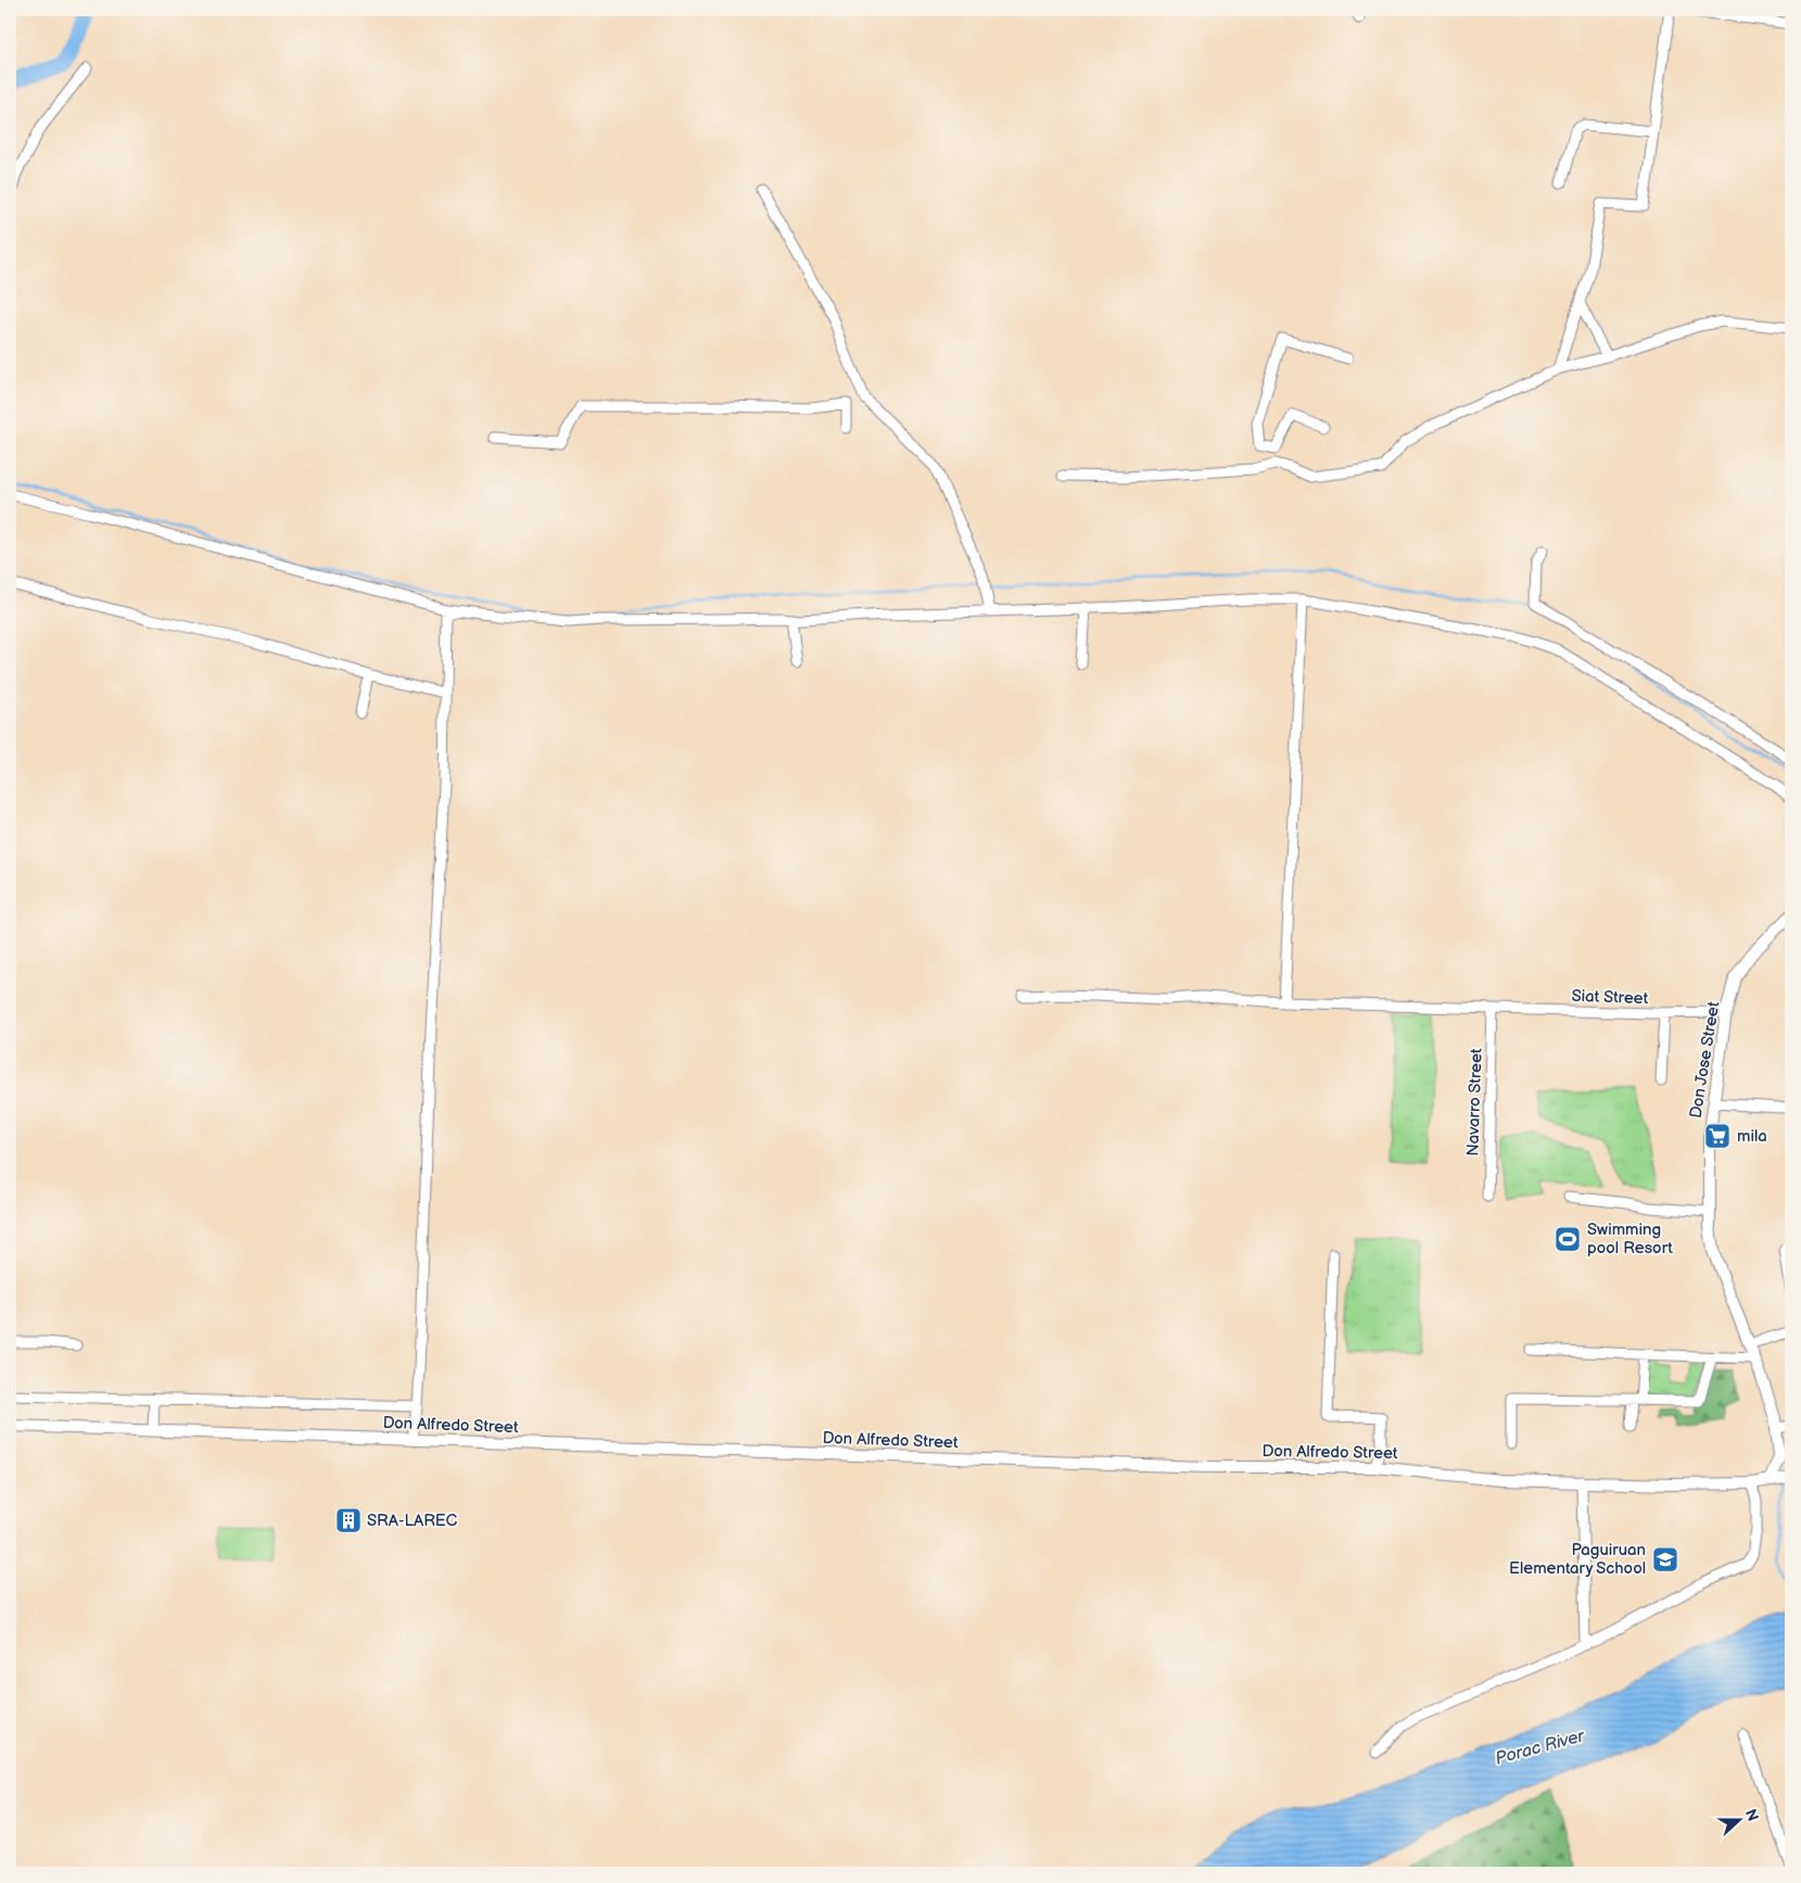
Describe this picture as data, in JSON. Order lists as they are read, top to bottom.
{
  "streets": {
    "street": [
      "Siat Street",
      "Don Jose Street",
      "Navarro Street",
      "Don Alfredo Street"
    ]
  },
  "crossings": [
    ["Siat Street", "Don Jose Street"],
    ["Siat Street", "Navarro Street"],
    ["Don Jose Street", "Don Alfredo Street"]
  ],
  "water": ["Porac River"],
  "places": {
    "supermarket": ["mila"],
    "sports": ["Swimming pool Resort"],
    "building": ["SRA-LAREC"],
    "school or university": ["Paguiruan Elementary School"]
  },
  "north": "right"
}
